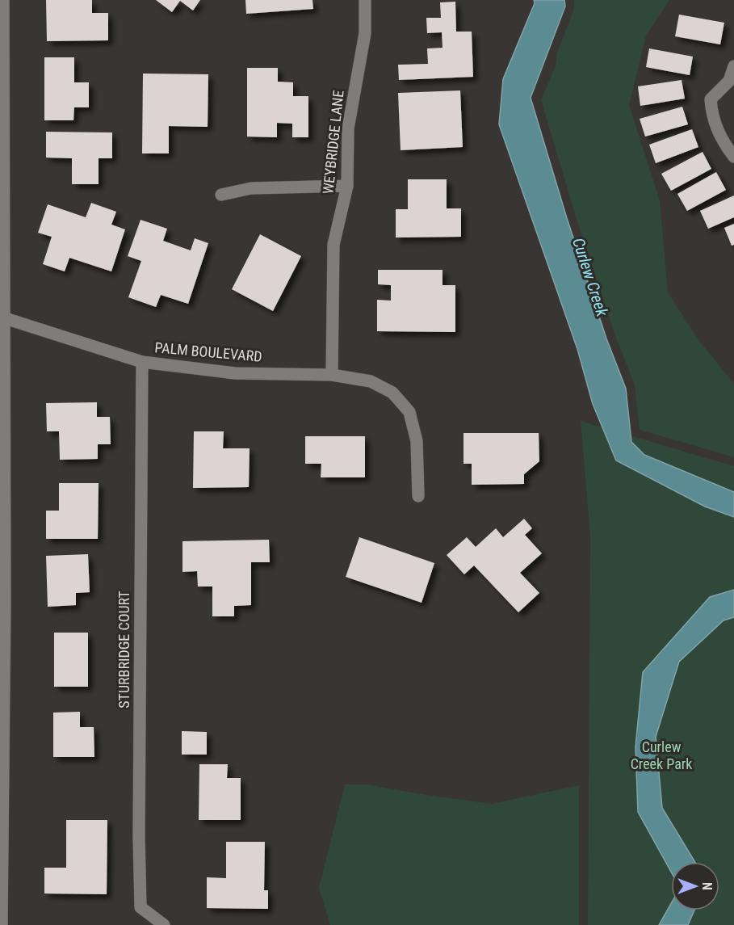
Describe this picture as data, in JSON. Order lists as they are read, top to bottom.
{
  "streets": {
    "street": ["WEYBRIDGE LANE", "PALM BOULEVARD", "STURBRIDGE COURT"]
  },
  "crossings": [
    ["WEYBRIDGE LANE", "PALM BOULEVARD"],
    ["PALM BOULEVARD", "STURBRIDGE COURT"]
  ],
  "water": ["Curlew Creek"],
  "parks": ["Curlew Creek Park"],
  "north": "right"
}
